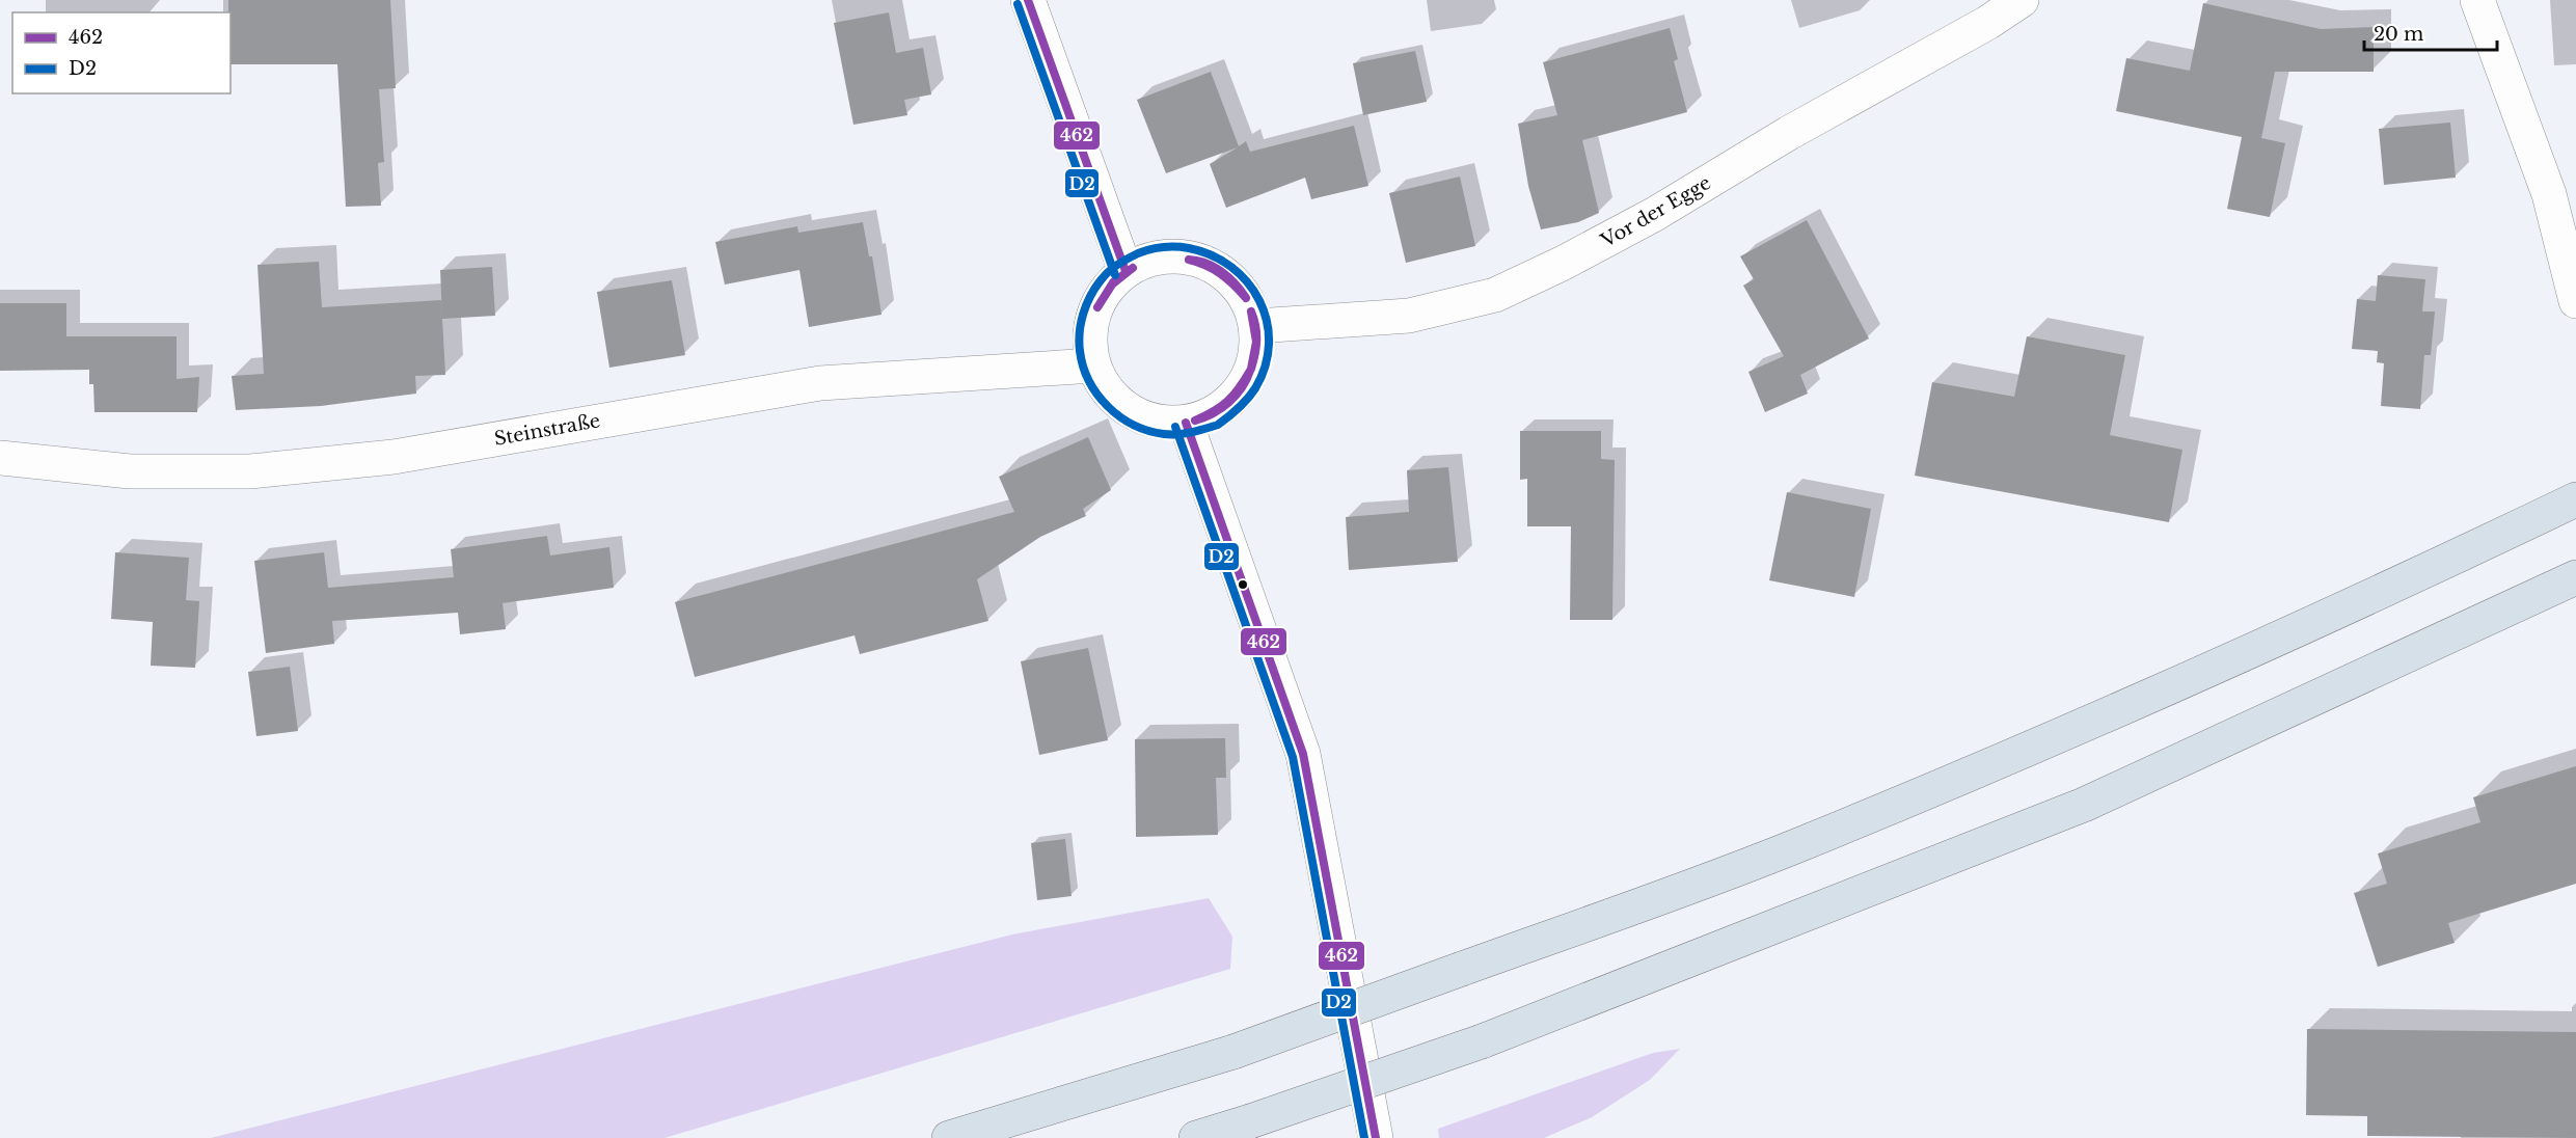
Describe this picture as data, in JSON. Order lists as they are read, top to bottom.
{
  "streets": {
    "street": ["Vor der Egge", "Steinstraße"]
  },
  "crossings": [
    ["Vor der Egge", "Steinstraße"]
  ],
  "lines": ["transit line 462", "transit line D2"],
  "legend": ["462", "D2"],
  "scale_bar": "20 m"
}
